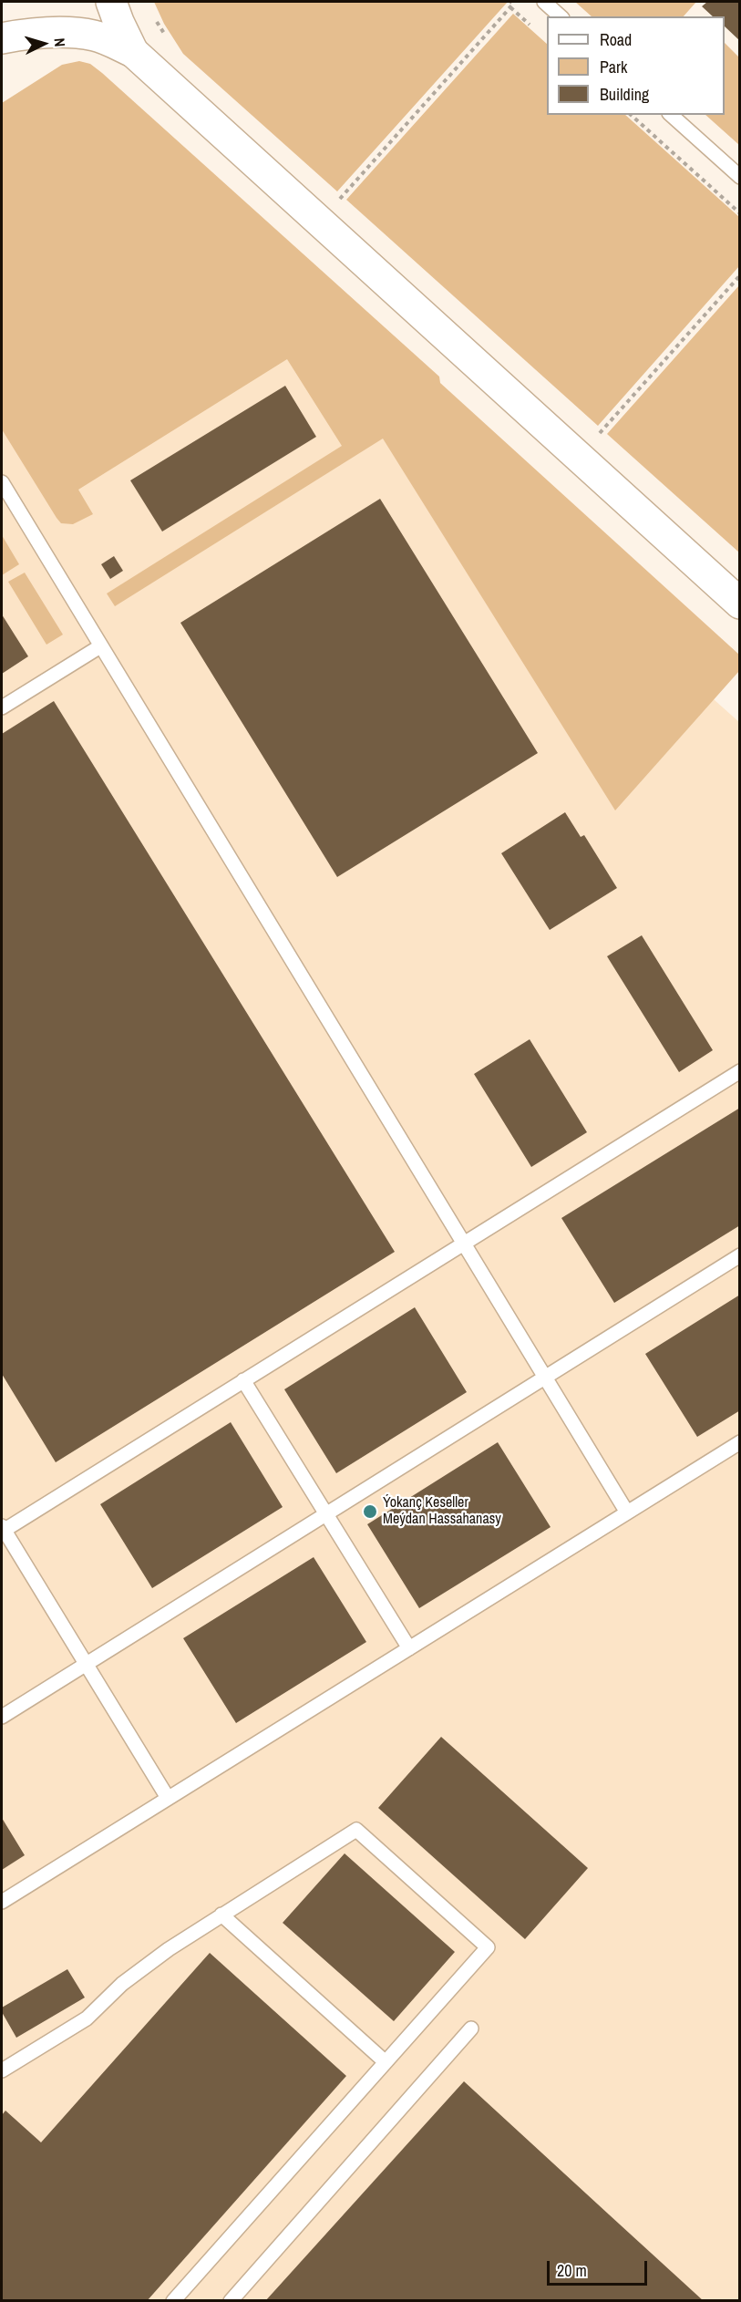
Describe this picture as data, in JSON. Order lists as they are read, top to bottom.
{
  "places": ["Ýokanç Keseller Meýdan Hassahanasy"],
  "legend": ["Road", "Park", "Building"],
  "scale_bar": "20 m",
  "north": "right"
}
